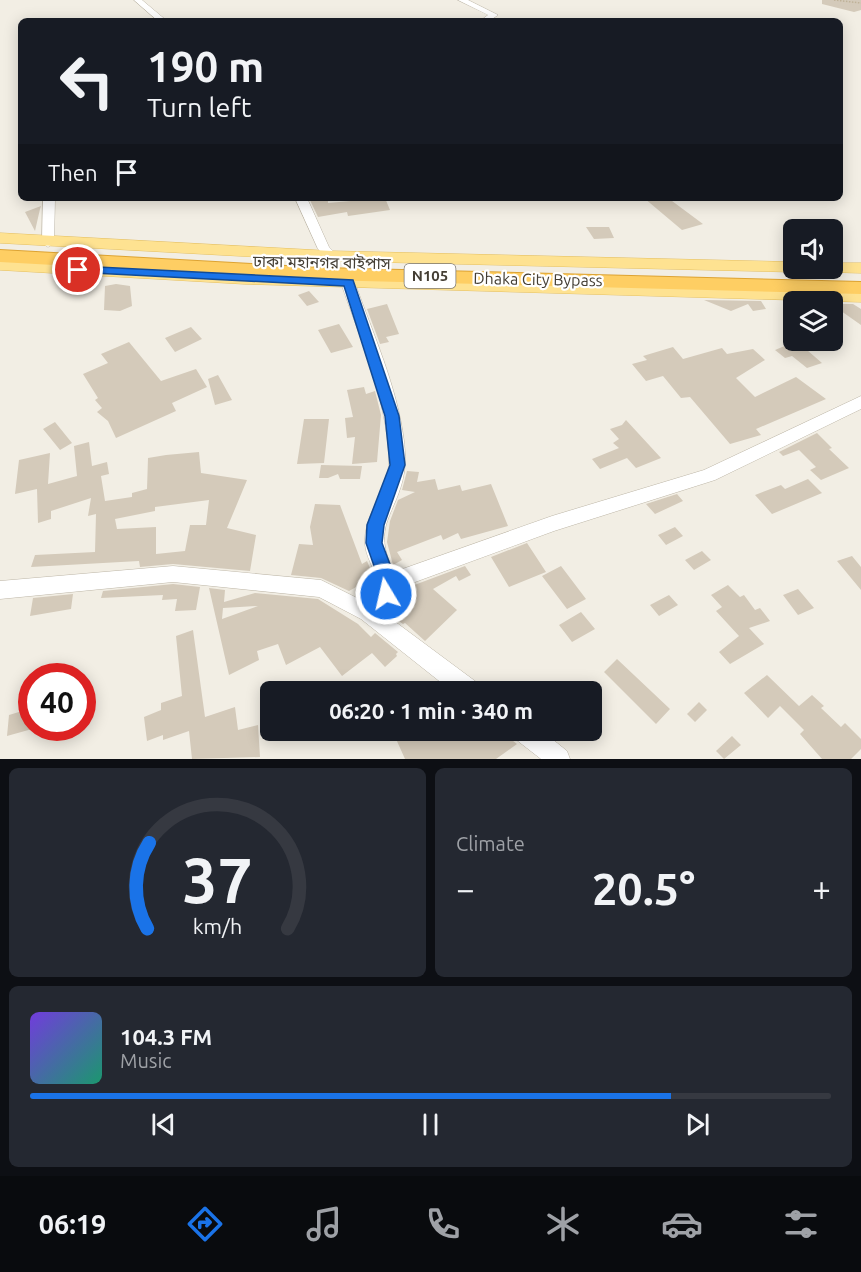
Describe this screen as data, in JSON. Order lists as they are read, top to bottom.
{
  "streets": {
    "highway": ["ঢাকা মহানগর বাইপাস", "N105", "Dhaka City Bypass"]
  },
  "page": {
    "turn": ["190 m", "Turn left"],
    "then": "Then",
    "limit": "40",
    "trip": "06:20 · 1 min · 340 m",
    "tile": "Climate",
    "heat": ["−", "20.5°", "+"],
    "song": ["104.3 FM", "Music"],
    "tabs": "06:19",
    "gauge": ["37", "km/h"]
  }
}
